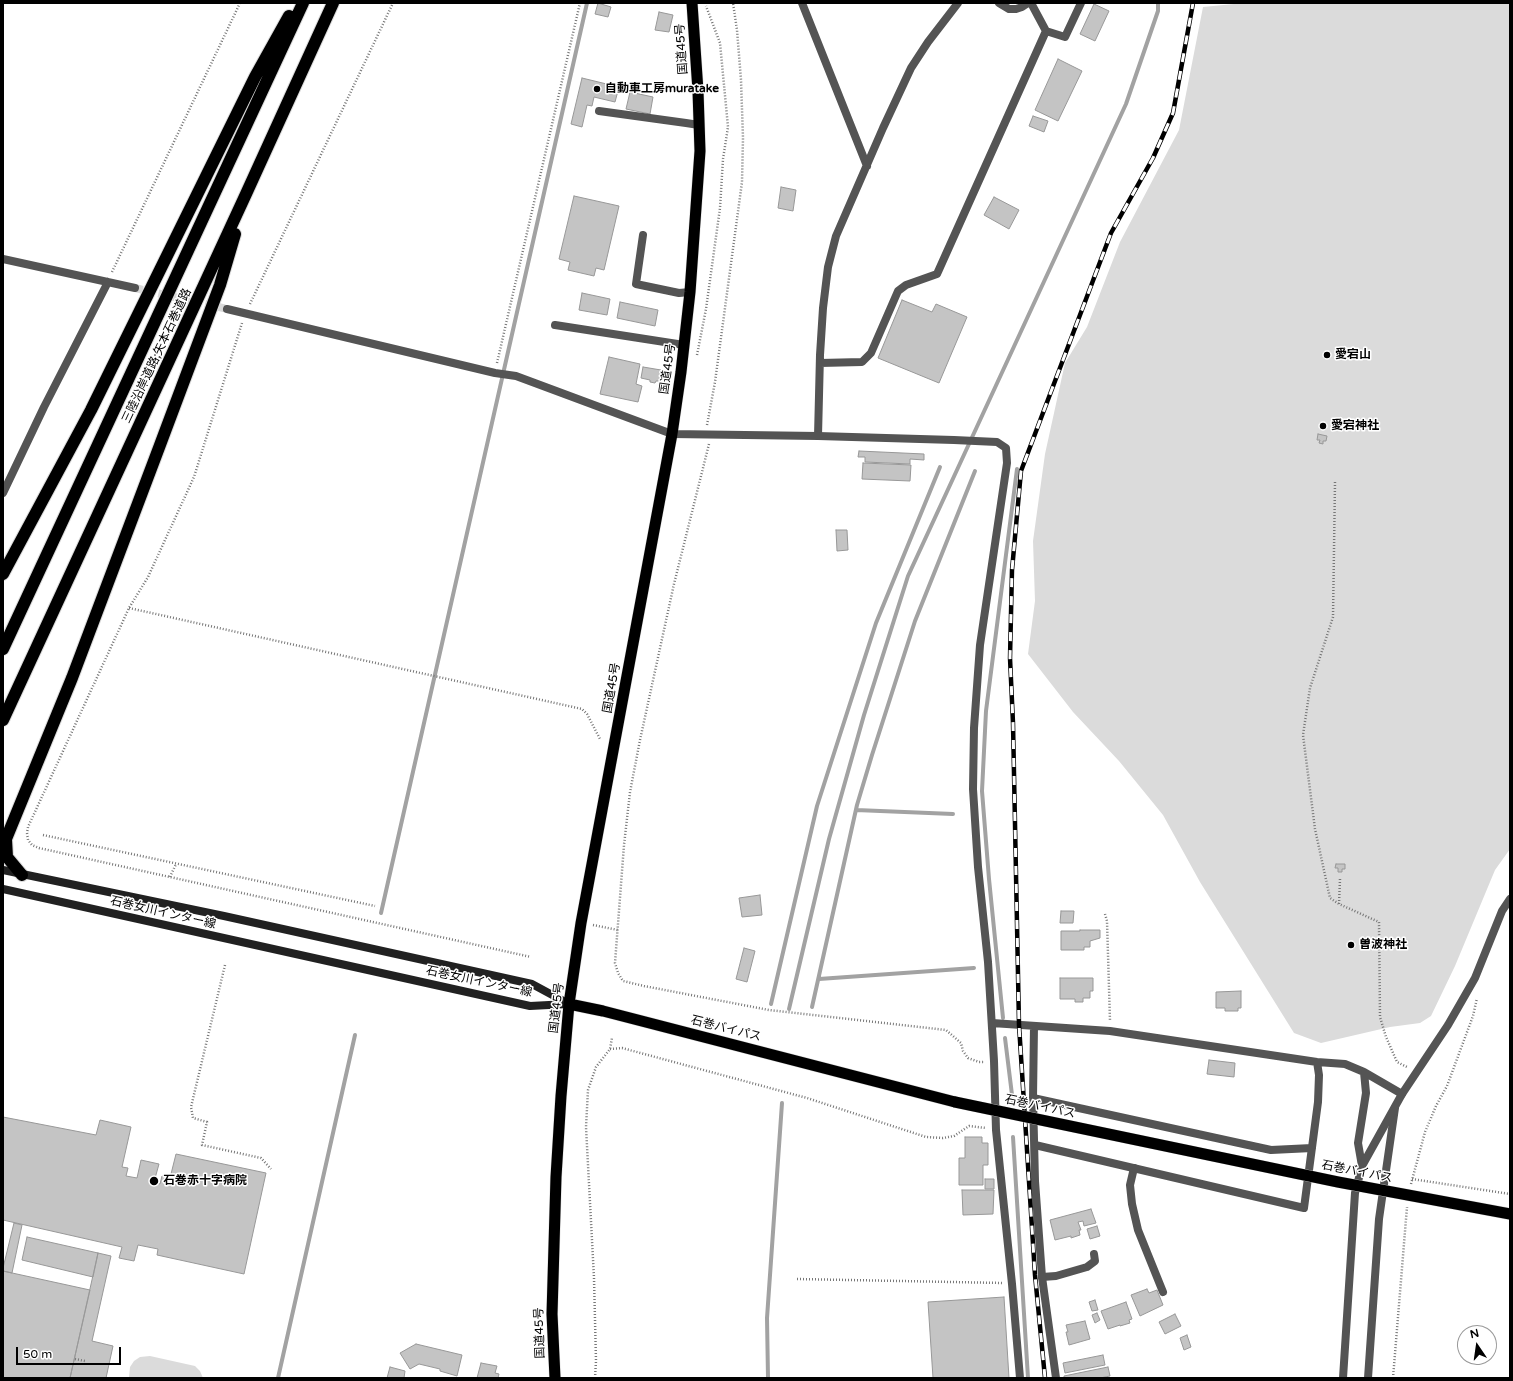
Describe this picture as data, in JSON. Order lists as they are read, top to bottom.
{
  "streets": {
    "highway": ["国道45号", "三陸沿岸道路;矢本石巻道路", "石巻バイパス"],
    "main road": ["石巻女川インター線"]
  },
  "crossings": [
    ["国道45号", "石巻女川インター線"],
    ["国道45号", "石巻バイパス"],
    ["石巻女川インター線", "石巻バイパス"]
  ],
  "places": [
    "自動車工房muratake",
    "愛宕山",
    "愛宕神社",
    "曽波神社",
    "石巻赤十字病院"
  ],
  "scale_bar": "50 m",
  "north": "top"
}
